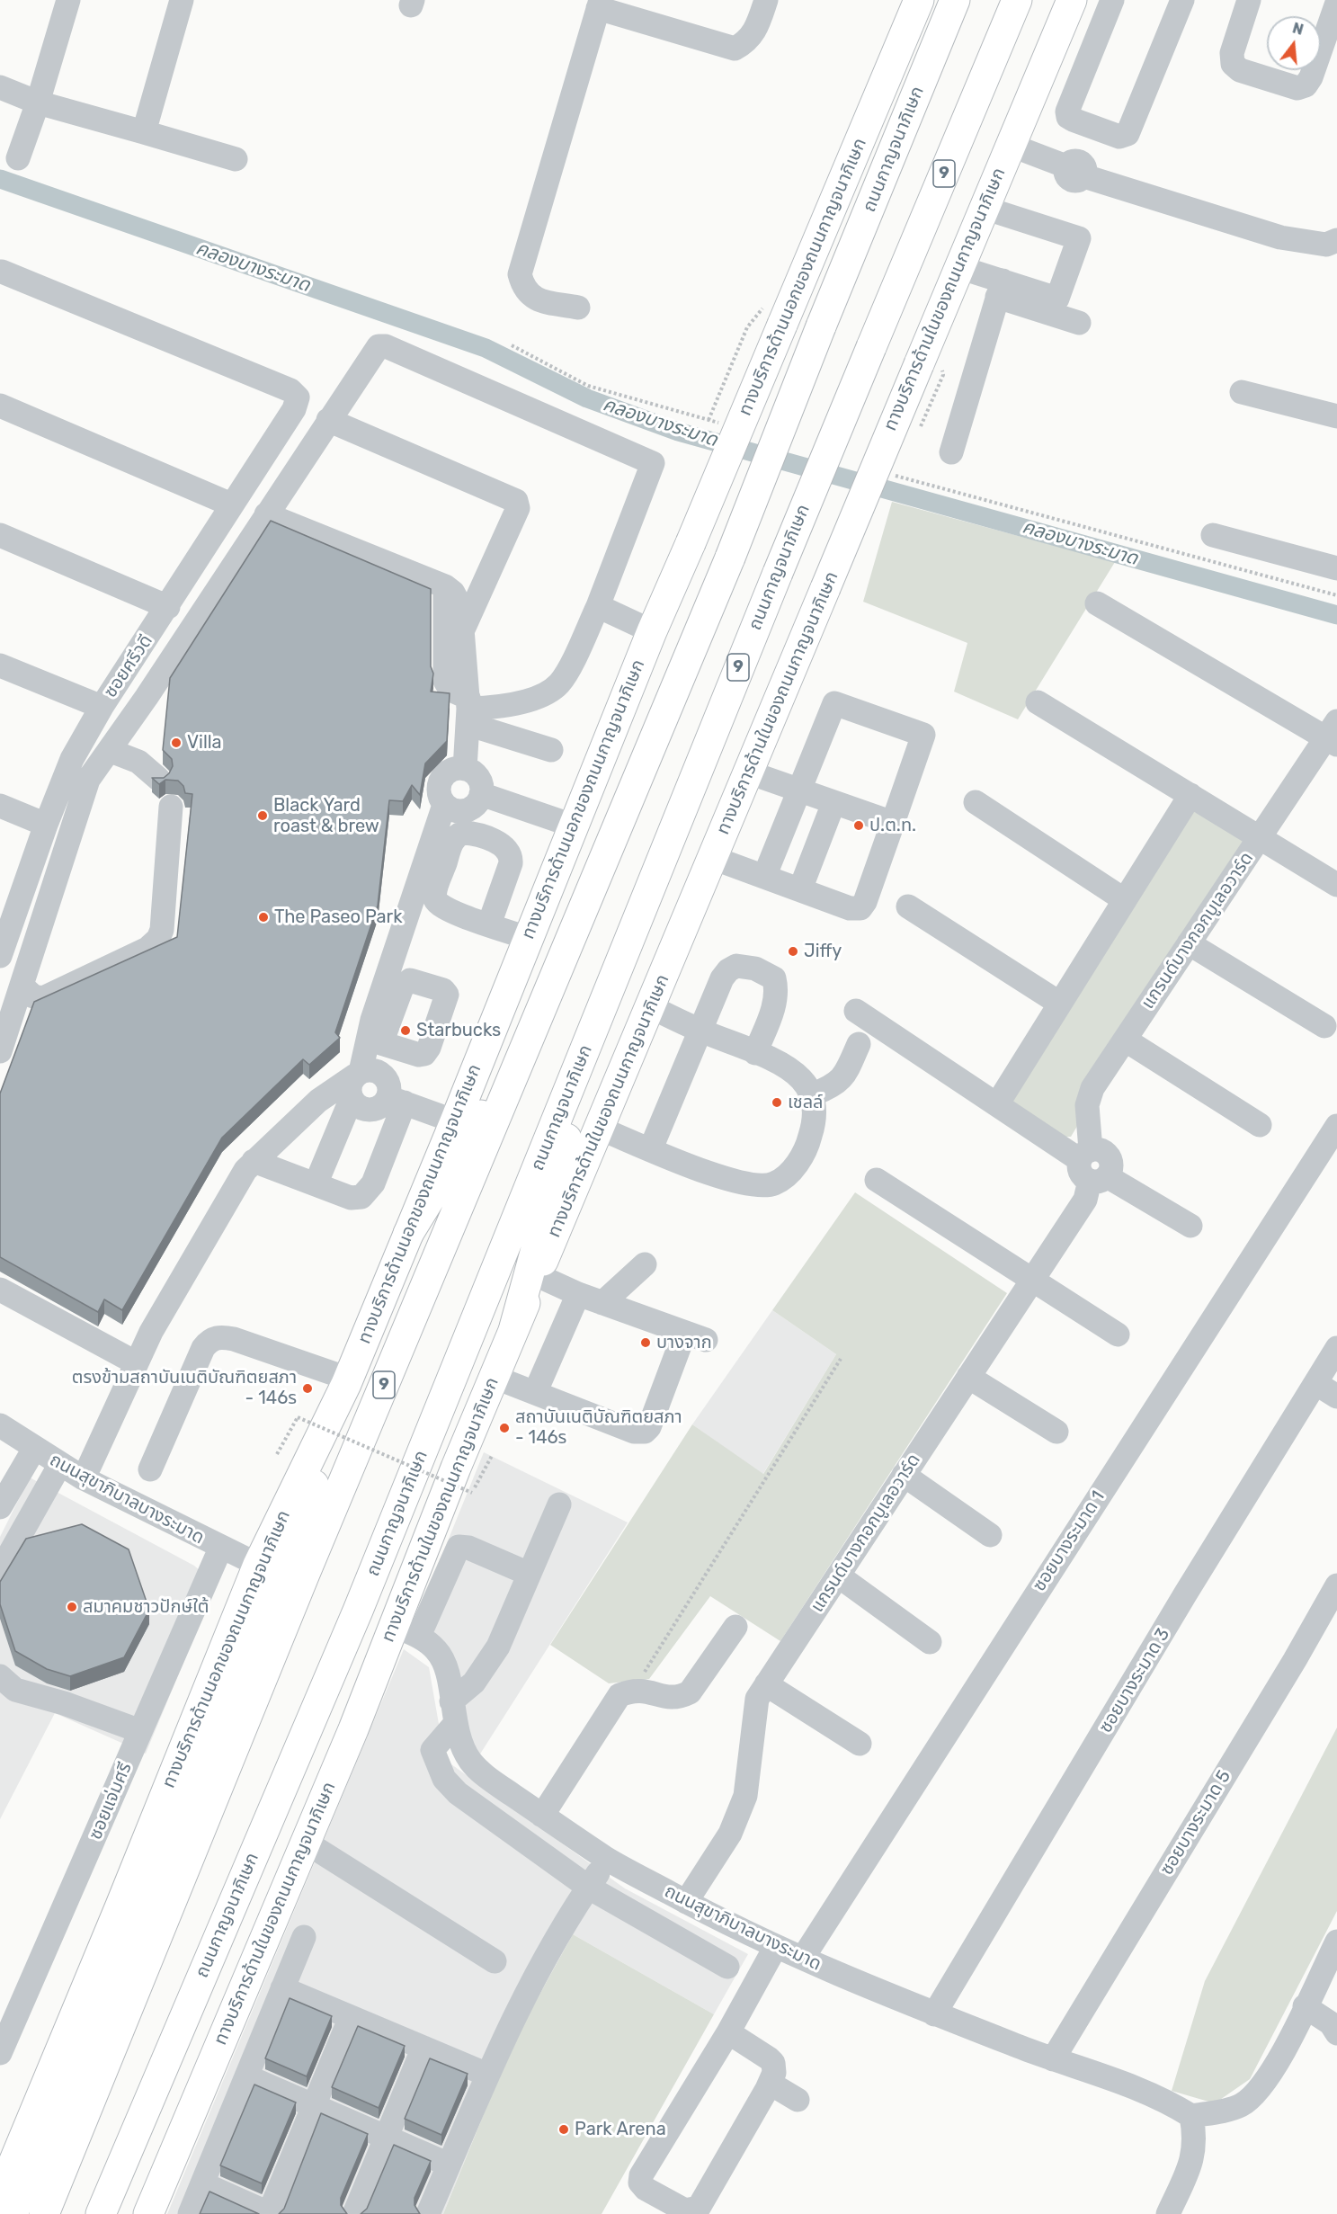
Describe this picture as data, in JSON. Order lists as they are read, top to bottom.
{
  "streets": {
    "main road": [
      "ถนนกาญจนาภิเษก",
      "9",
      "ทางบริการด้านนอกของถนนกาญจนาภิเษก",
      "ทางบริการด้านในของถนนกาญจนาภิเษก"
    ],
    "street": [
      "ซอยศรีวดี",
      "แกรนด์บางกอกบูเลอวาร์ด",
      "ถนนสุขาภิบาลบางระมาด",
      "ซอยบางระมาด 1",
      "ซอยบางระมาด 3",
      "ซอยแจ่มศรี",
      "ซอยบางระมาด 5"
    ]
  },
  "crossings": [
    ["ทางบริการด้านนอกของถนนกาญจนาภิเษก", "ถนนสุขาภิบาลบางระมาด"],
    ["ทางบริการด้านในของถนนกาญจนาภิเษก", "ถนนสุขาภิบาลบางระมาด"],
    ["แกรนด์บางกอกบูเลอวาร์ด", "ถนนสุขาภิบาลบางระมาด"],
    ["ถนนสุขาภิบาลบางระมาด", "ซอยบางระมาด 1"],
    ["ถนนสุขาภิบาลบางระมาด", "ซอยบางระมาด 3"],
    ["ถนนสุขาภิบาลบางระมาด", "ซอยแจ่มศรี"],
    ["ถนนสุขาภิบาลบางระมาด", "ซอยบางระมาด 5"]
  ],
  "water": ["คลองบางระมาด"],
  "places": [
    "Villa",
    "Black Yard roast & brew",
    "ป.ต.ท.",
    "The Paseo Park",
    "Jiffy",
    "Starbucks",
    "เชลล์",
    "บางจาก",
    "ตรงข้ามสถาบันเนติบัณฑิตยสภา - 146ร",
    "สถาบันเนติบัณฑิตยสภา - 146ร",
    "สมาคมชาวปักษ์ใต้",
    "Park Arena"
  ],
  "north": "top"
}
